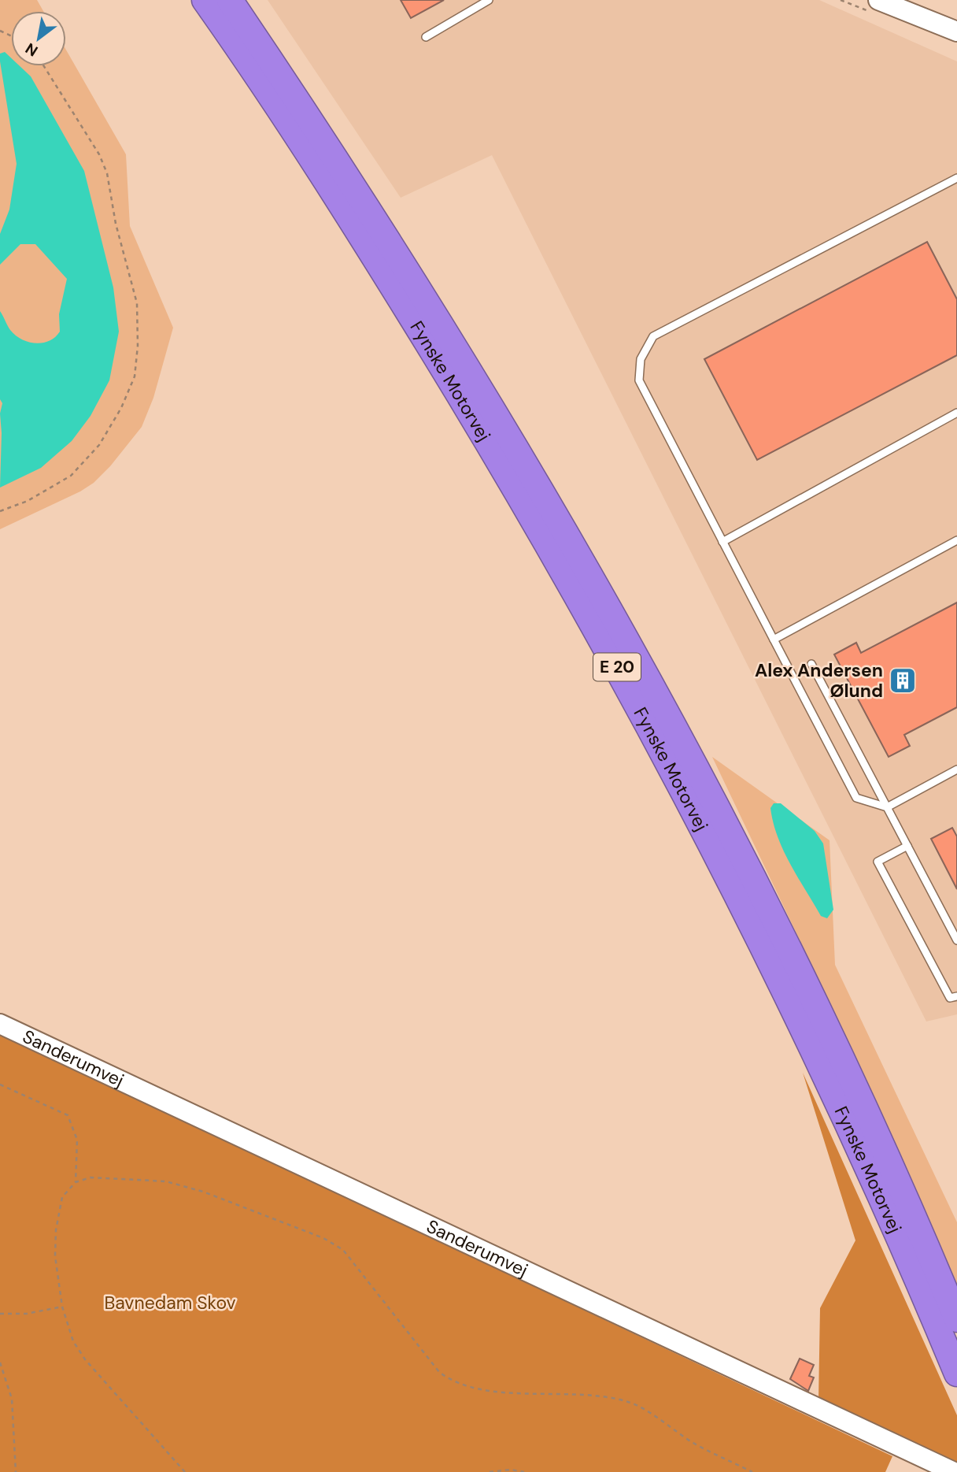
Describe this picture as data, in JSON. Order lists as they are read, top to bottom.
{
  "streets": {
    "highway": ["Fynske Motorvej", "E 20"],
    "street": ["Sanderumvej"]
  },
  "parks": ["Bavnedam Skov"],
  "places": {
    "building": ["Alex Andersen Ølund"]
  },
  "north": "bottom left"
}
